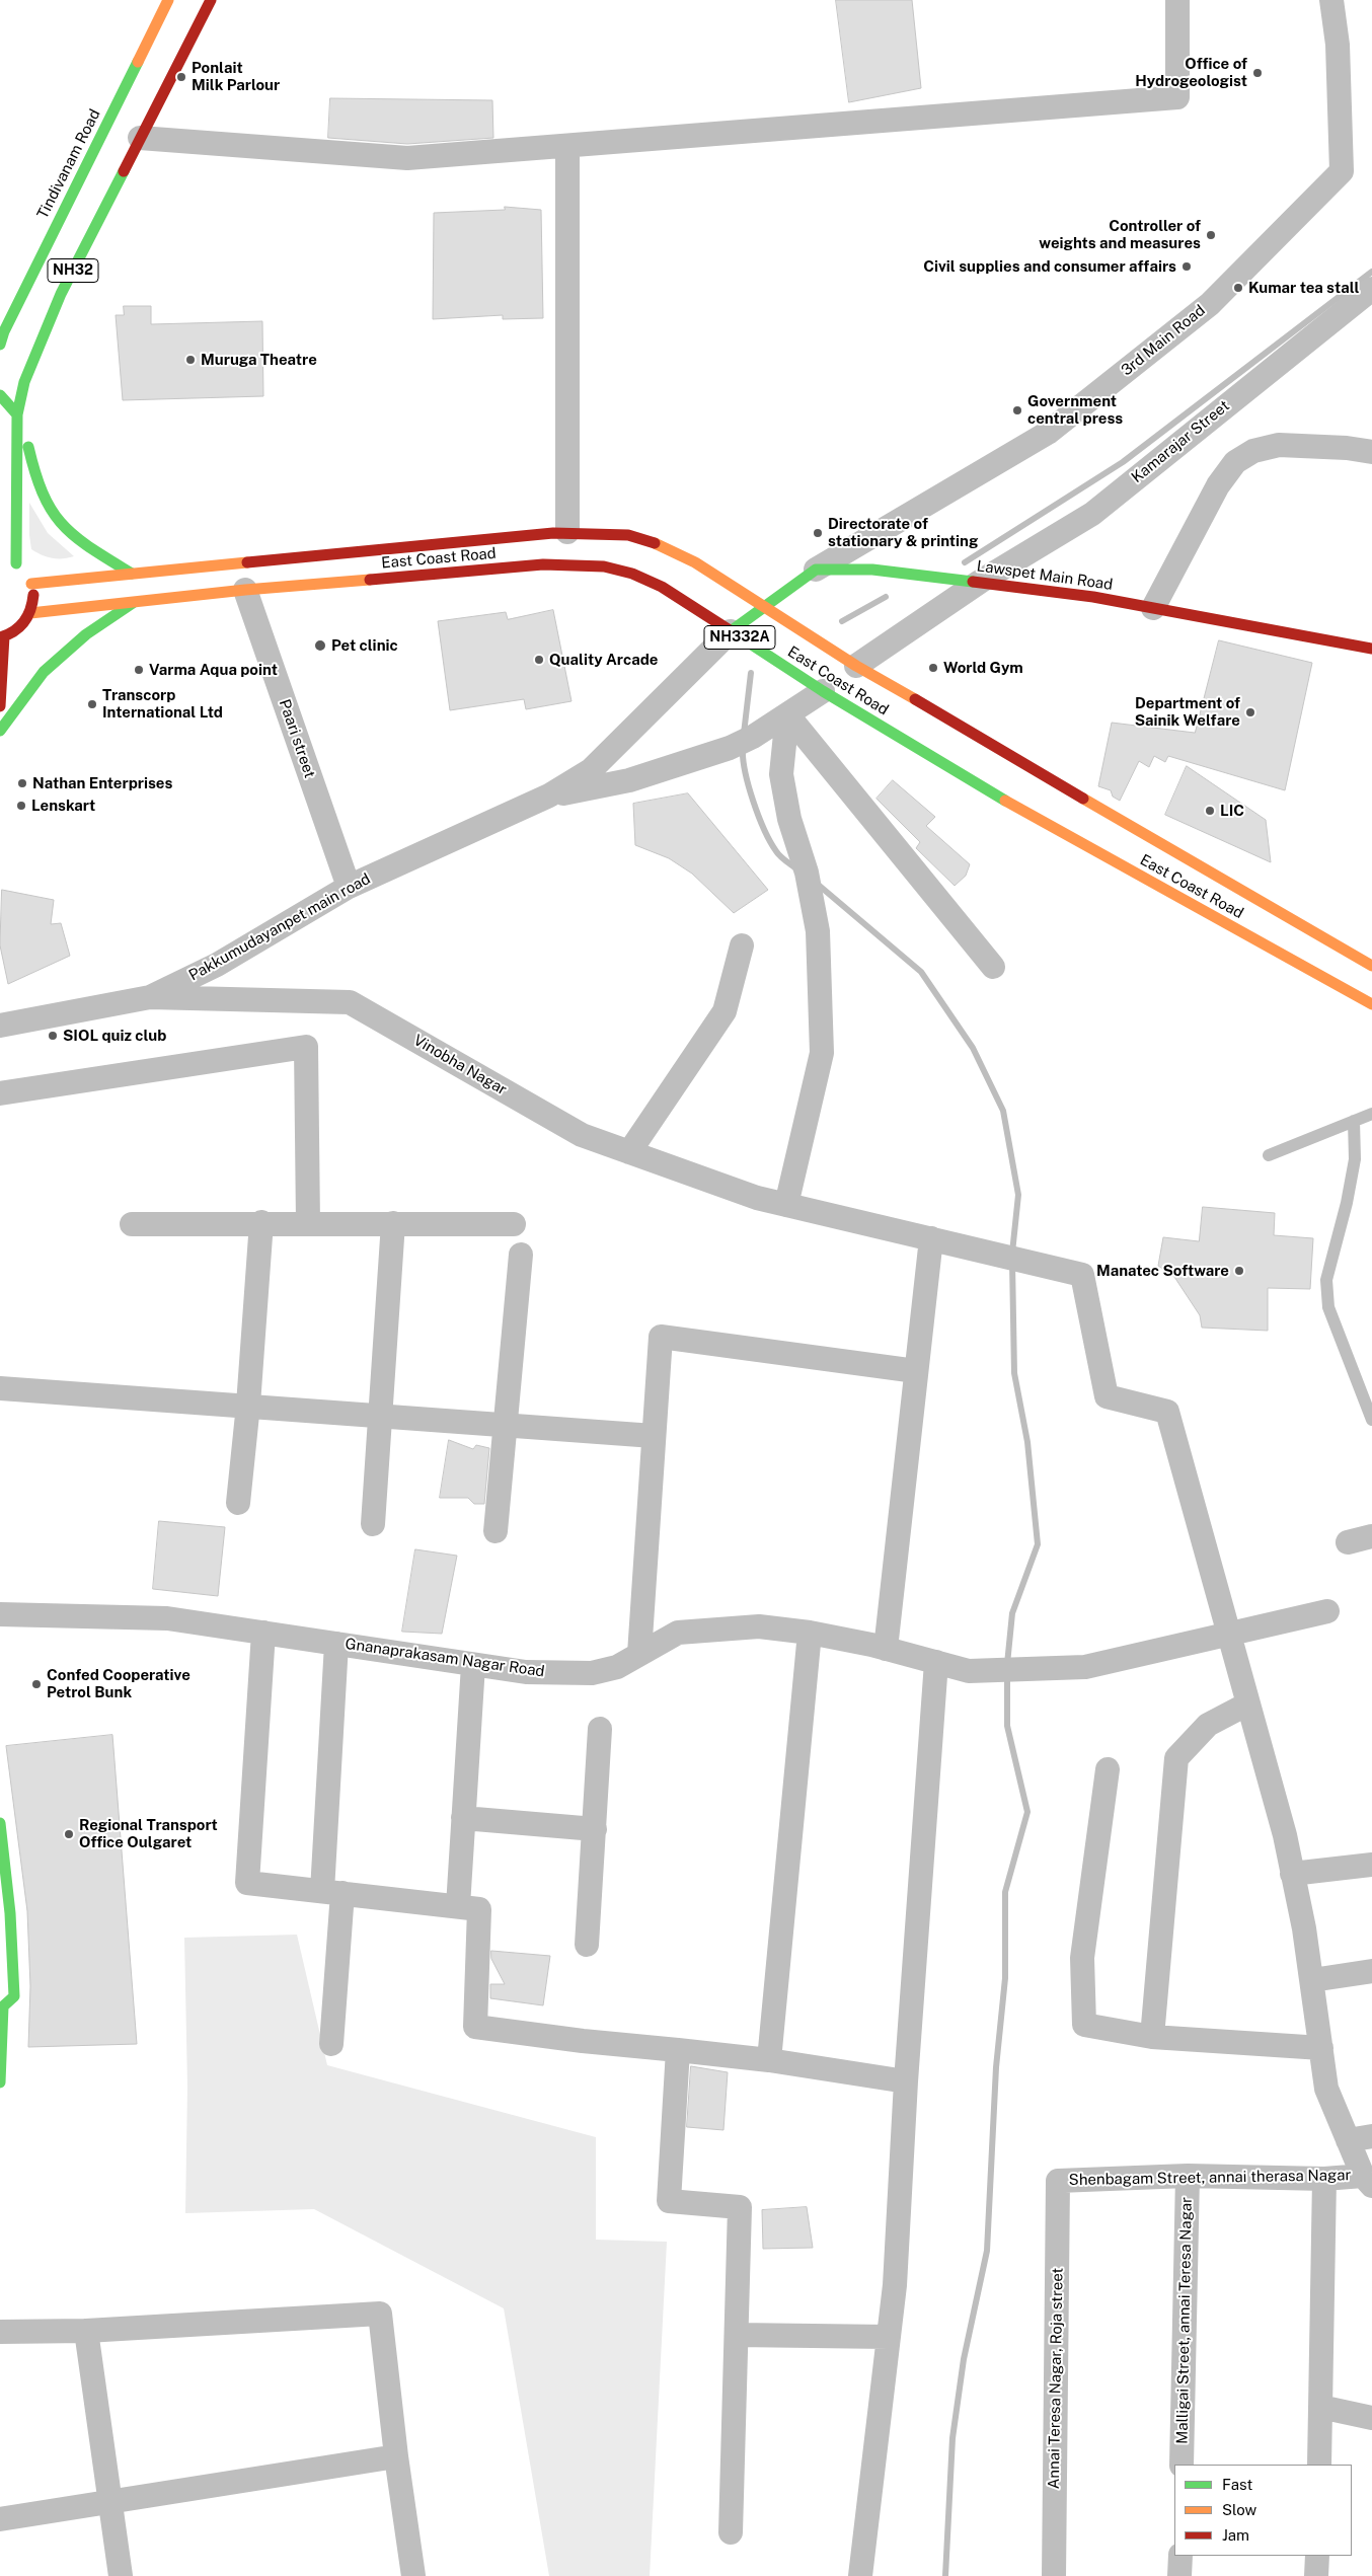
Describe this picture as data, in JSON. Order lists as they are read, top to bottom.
{
  "streets": {
    "main road": [
      "Tindivanam Road",
      "NH32",
      "East Coast Road",
      "Lawspet Main Road",
      "NH332A"
    ],
    "street": [
      "3rd Main Road",
      "Kamarajar Street",
      "Paari street",
      "Pakkumudayanpet main road",
      "Vinobha Nagar",
      "Gnanaprakasam Nagar Road",
      "Shenbagam Street, annai therasa Nagar",
      "Malligai Street, annai Teresa Nagar",
      "Annai Teresa Nagar, Roja street"
    ]
  },
  "crossings": [
    ["3rd Main Road", "Lawspet Main Road"],
    ["Kamarajar Street", "East Coast Road"],
    ["Kamarajar Street", "Lawspet Main Road"],
    ["East Coast Road", "Paari street"],
    ["Paari street", "Pakkumudayanpet main road"],
    ["Pakkumudayanpet main road", "Vinobha Nagar"],
    ["Vinobha Nagar", "Gnanaprakasam Nagar Road"],
    ["Shenbagam Street, annai therasa Nagar", "Malligai Street, annai Teresa Nagar"],
    ["Shenbagam Street, annai therasa Nagar", "Annai Teresa Nagar, Roja street"]
  ],
  "places": [
    "Office of Hydrogeologist",
    "Ponlait Milk Parlour",
    "Controller of weights and measures",
    "Civil supplies and consumer affairs",
    "Kumar tea stall",
    "Muruga Theatre",
    "Government central press",
    "Directorate of stationary & printing",
    "Pet clinic",
    "Quality Arcade",
    "World Gym",
    "Varma Aqua point",
    "Transcorp International Ltd",
    "Department of Sainik Welfare",
    "Nathan Enterprises",
    "Lenskart",
    "LIC",
    "SIOL quiz club",
    "Manatec Software",
    "Confed Cooperative Petrol Bunk",
    "Regional Transport Office Oulgaret"
  ],
  "legend": ["Fast", "Slow", "Jam"]
}
